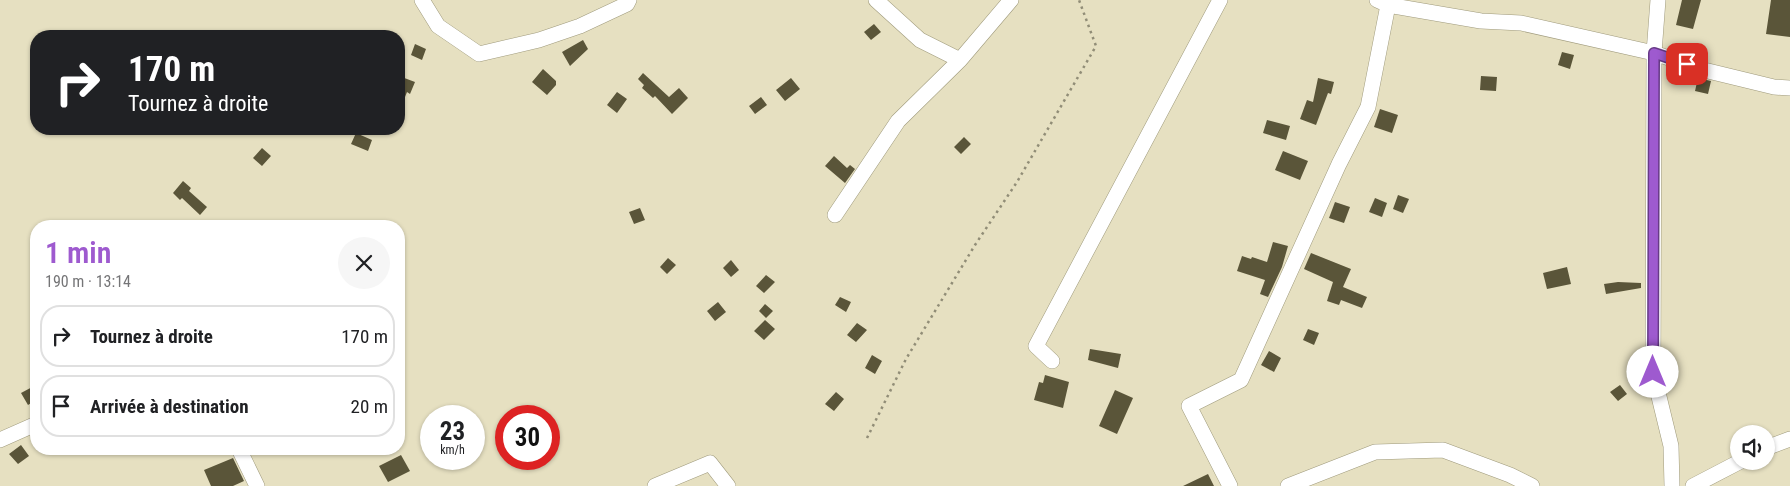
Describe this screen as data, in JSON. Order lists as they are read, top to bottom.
{
  "page": {
    "turn": ["170 m", "Tournez à droite"],
    "heading": ["1 min", "190 m · 13:14"],
    "list": [
      {
        "name": "Tournez à droite",
        "value": "170 m"
      },
      {
        "name": "Arrivée à destination",
        "value": "20 m"
      }
    ],
    "speed": "23 km/h",
    "limit": "30"
  }
}
